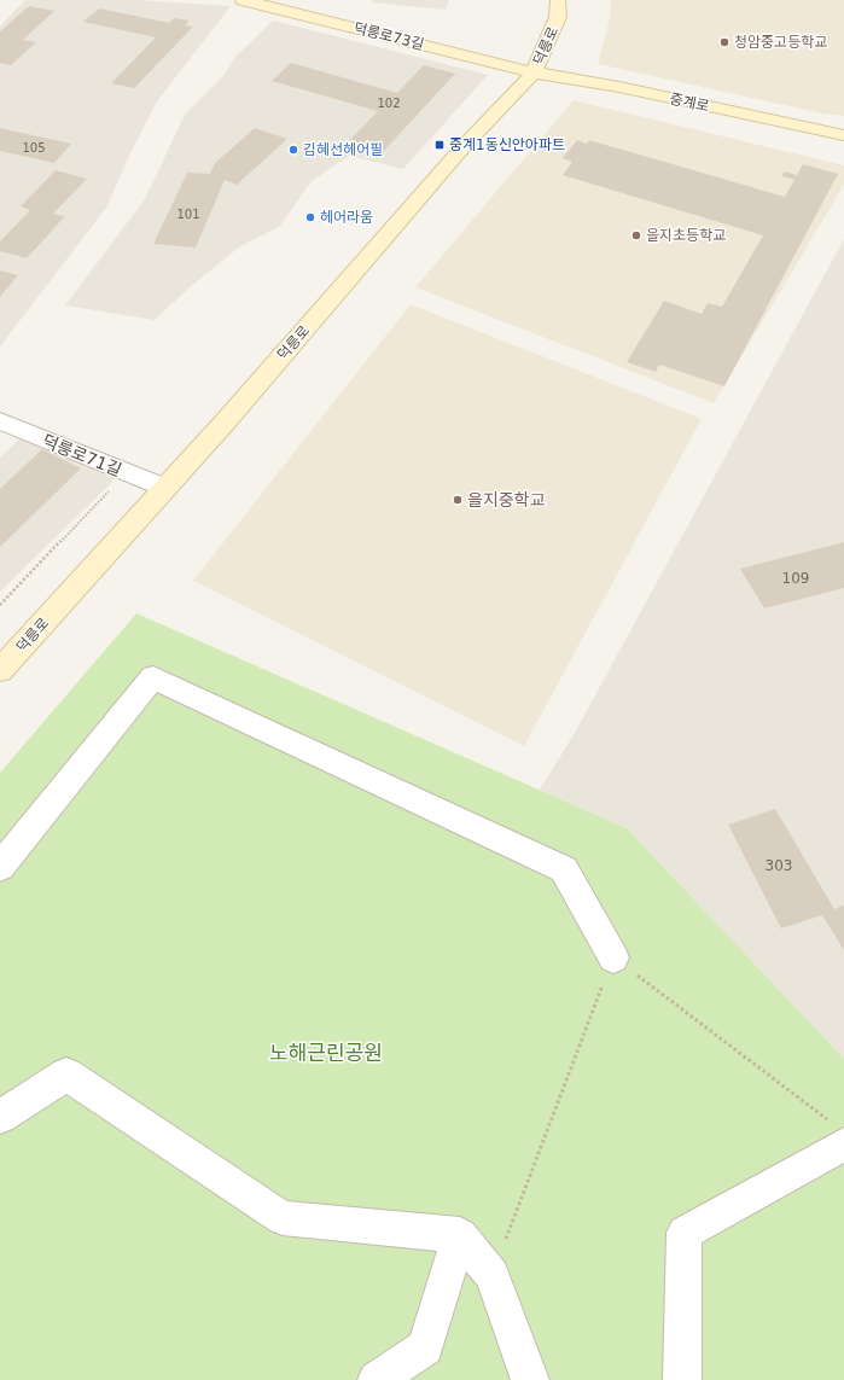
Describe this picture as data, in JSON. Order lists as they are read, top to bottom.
{
  "streets": {
    "main road": ["덕릉로73길", "덕릉로", "중계로"],
    "street": ["덕릉로71길"]
  },
  "crossings": [
    ["덕릉로73길", "덕릉로"],
    ["덕릉로73길", "중계로"],
    ["덕릉로", "중계로"],
    ["덕릉로", "덕릉로71길"]
  ],
  "parks": ["노해근린공원"],
  "places": {
    "other": [
      "청암중고등학교",
      "김혜선헤어필",
      "헤어라움",
      "을지초등학교",
      "을지중학교"
    ],
    "transit": ["중계1동신안아파트"]
  },
  "house_numbers": [
    "102",
    "105",
    "101",
    "109",
    "303"
  ]
}
